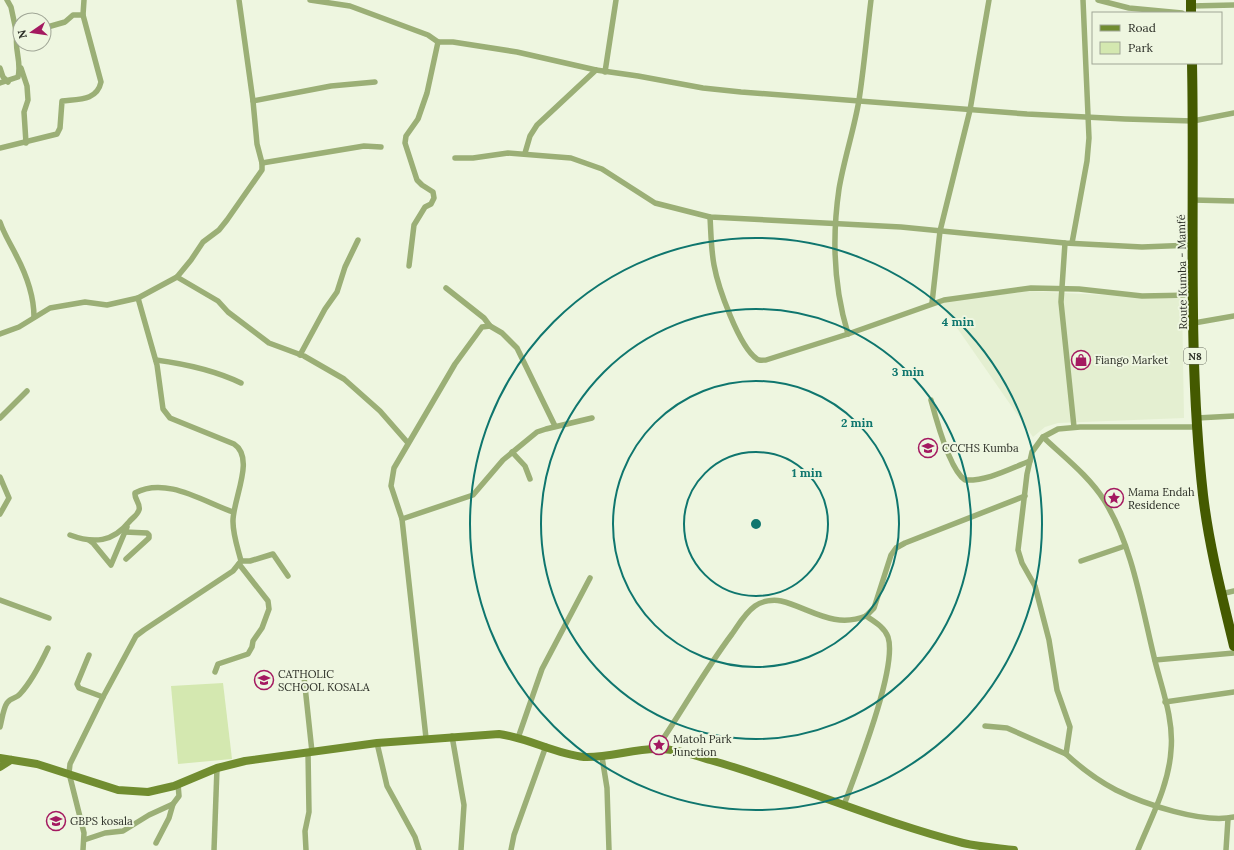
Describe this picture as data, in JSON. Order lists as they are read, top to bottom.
{
  "streets": {
    "highway": ["Route Kumba - Mamfé", "N8"]
  },
  "places": {
    "shop": ["Fiango Market"],
    "school or university": ["CCCHS Kumba", "CATHOLIC SCHOOL KOSALA", "GBPS kosala"],
    "place": ["Mama Endah Residence", "Matoh Park Junction"]
  },
  "legend": ["Road", "Park"],
  "north": "left",
  "rings": [
    "4 min",
    "3 min",
    "2 min",
    "1 min"
  ]
}
